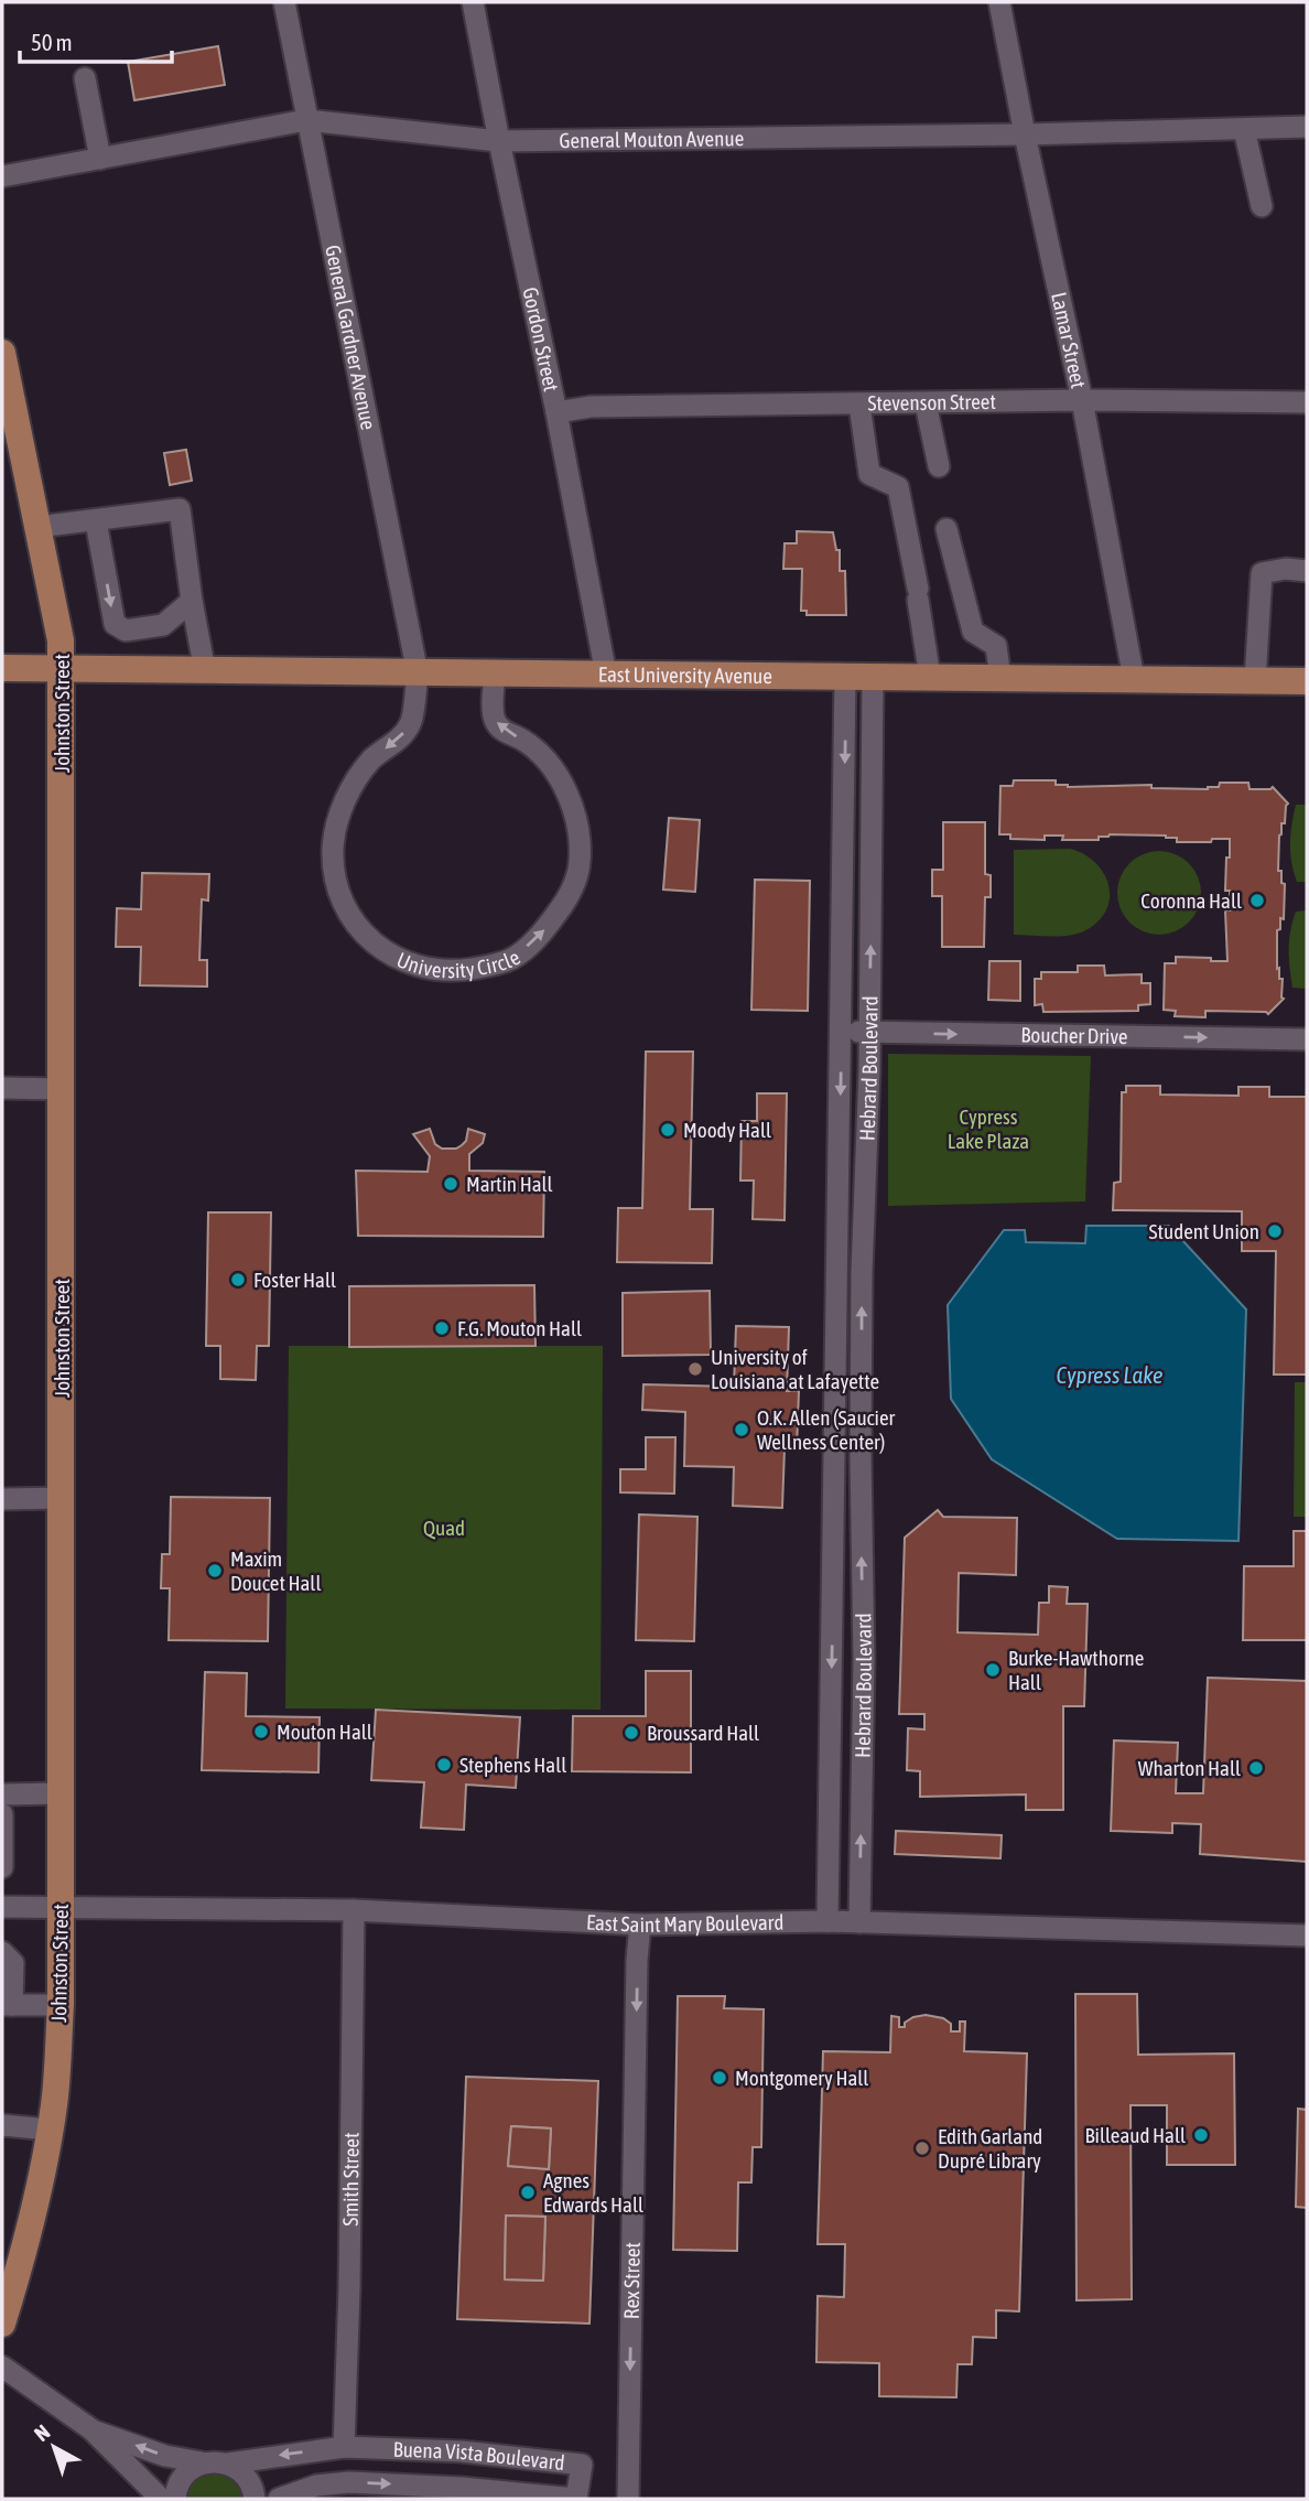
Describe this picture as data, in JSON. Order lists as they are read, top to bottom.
{
  "streets": {
    "main road": ["East University Avenue", "Johnston Street"],
    "street": [
      "General Mouton Avenue",
      "General Gardner Avenue",
      "Gordon Street",
      "Lamar Street",
      "Stevenson Street",
      "University Circle",
      "Boucher Drive",
      "Hebrard Boulevard",
      "East Saint Mary Boulevard",
      "Smith Street",
      "Rex Street",
      "Buena Vista Boulevard"
    ]
  },
  "crossings": [
    ["General Mouton Avenue", "General Gardner Avenue"],
    ["General Mouton Avenue", "Gordon Street"],
    ["General Mouton Avenue", "Lamar Street"],
    ["General Gardner Avenue", "East University Avenue"],
    ["General Gardner Avenue", "University Circle"],
    ["Gordon Street", "Stevenson Street"],
    ["Gordon Street", "East University Avenue"],
    ["Lamar Street", "Stevenson Street"],
    ["Lamar Street", "East University Avenue"],
    ["East University Avenue", "Johnston Street"],
    ["East University Avenue", "University Circle"],
    ["East University Avenue", "Hebrard Boulevard"],
    ["Johnston Street", "East Saint Mary Boulevard"],
    ["Boucher Drive", "Hebrard Boulevard"],
    ["Hebrard Boulevard", "East Saint Mary Boulevard"],
    ["East Saint Mary Boulevard", "Smith Street"],
    ["East Saint Mary Boulevard", "Rex Street"],
    ["Smith Street", "Buena Vista Boulevard"]
  ],
  "one_way": ["Boucher Drive", "Rex Street"],
  "water": ["Cypress Lake"],
  "parks": ["Cypress Lake Plaza", "Quad"],
  "places": [
    "Coronna Hall",
    "Moody Hall",
    "Martin Hall",
    "Student Union",
    "Foster Hall",
    "F.G. Mouton Hall",
    "University of Louisiana at Lafayette",
    "O.K. Allen (Saucier Wellness Center)",
    "Maxim Doucet Hall",
    "Burke-Hawthorne Hall",
    "Mouton Hall",
    "Broussard Hall",
    "Stephens Hall",
    "Wharton Hall",
    "Montgomery Hall",
    "Billeaud Hall",
    "Edith Garland Dupré Library",
    "Agnes Edwards Hall"
  ],
  "scale_bar": "50 m",
  "north": "top left"
}
